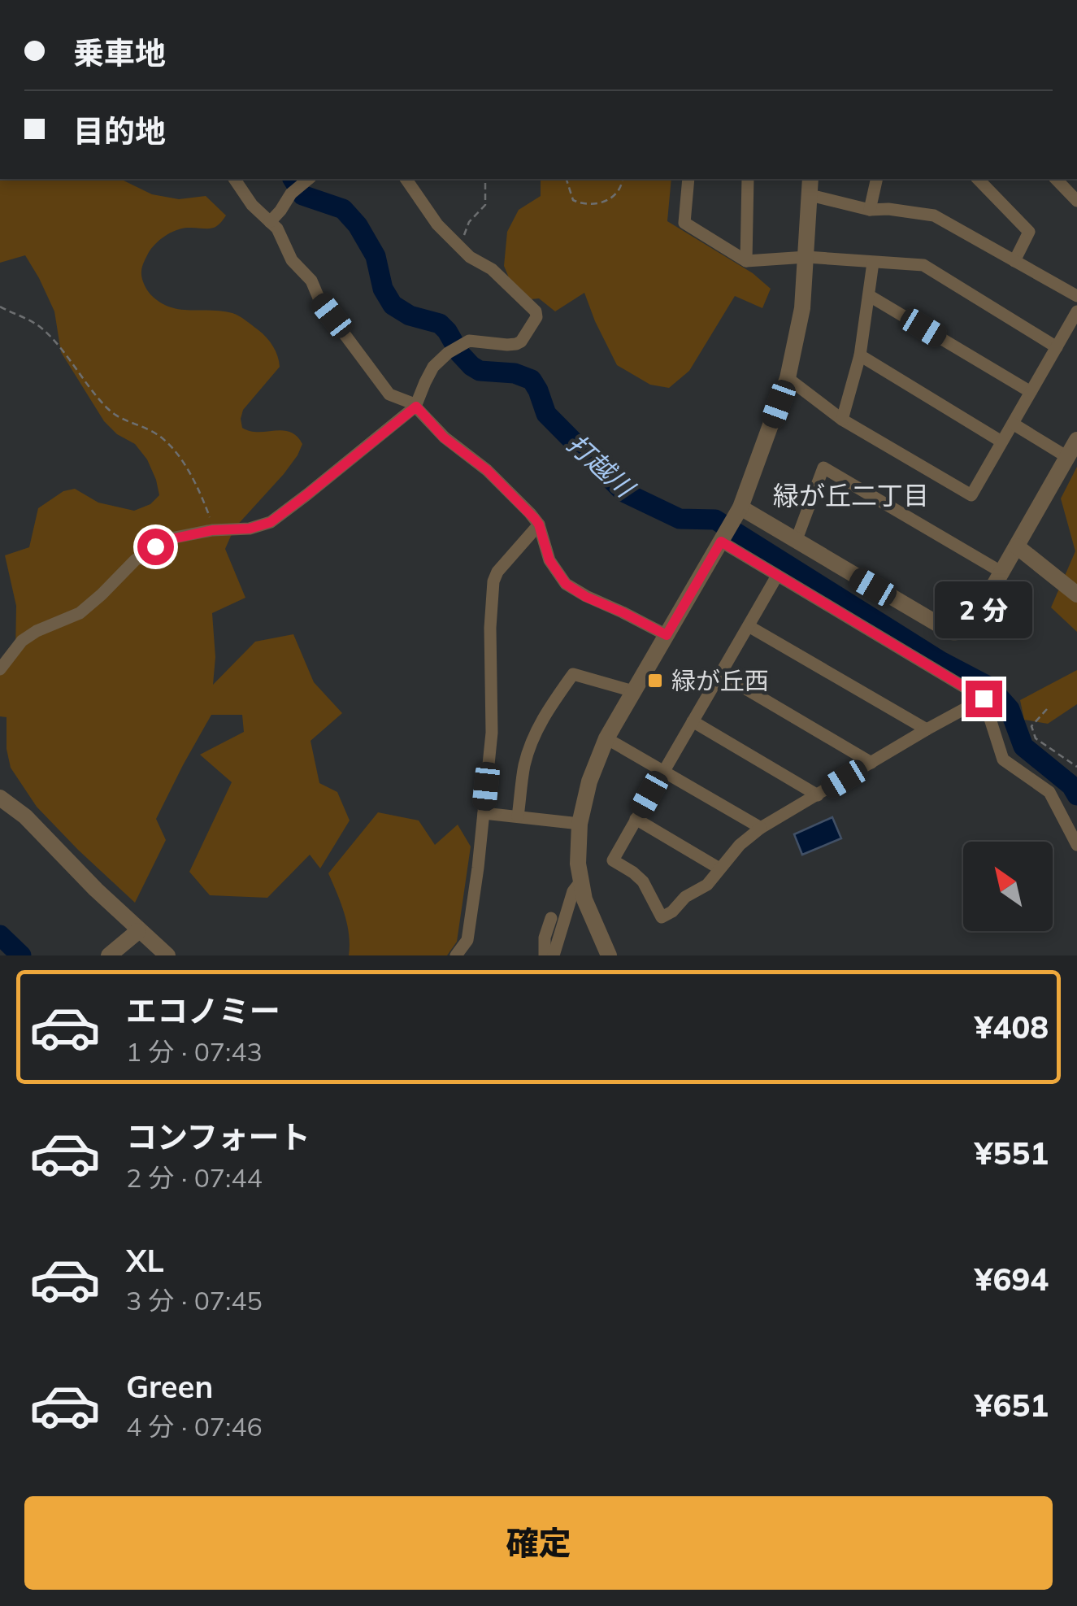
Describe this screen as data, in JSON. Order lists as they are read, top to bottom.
{
  "districts": ["緑が丘二丁目"],
  "water": ["打越川"],
  "places": {
    "transit": ["緑が丘西"]
  },
  "north": "top left",
  "page": {
    "banner": ["乗車地", "目的地"],
    "bubble": "2 分",
    "list": [
      {
        "name": "エコノミー",
        "note": "1 分 · 07:43",
        "value": "¥408"
      },
      {
        "name": "コンフォート",
        "note": "2 分 · 07:44",
        "value": "¥551"
      },
      {
        "name": "XL",
        "note": "3 分 · 07:45",
        "value": "¥694"
      },
      {
        "name": "Green",
        "note": "4 分 · 07:46",
        "value": "¥651"
      }
    ],
    "buttons": "確定"
  }
}
